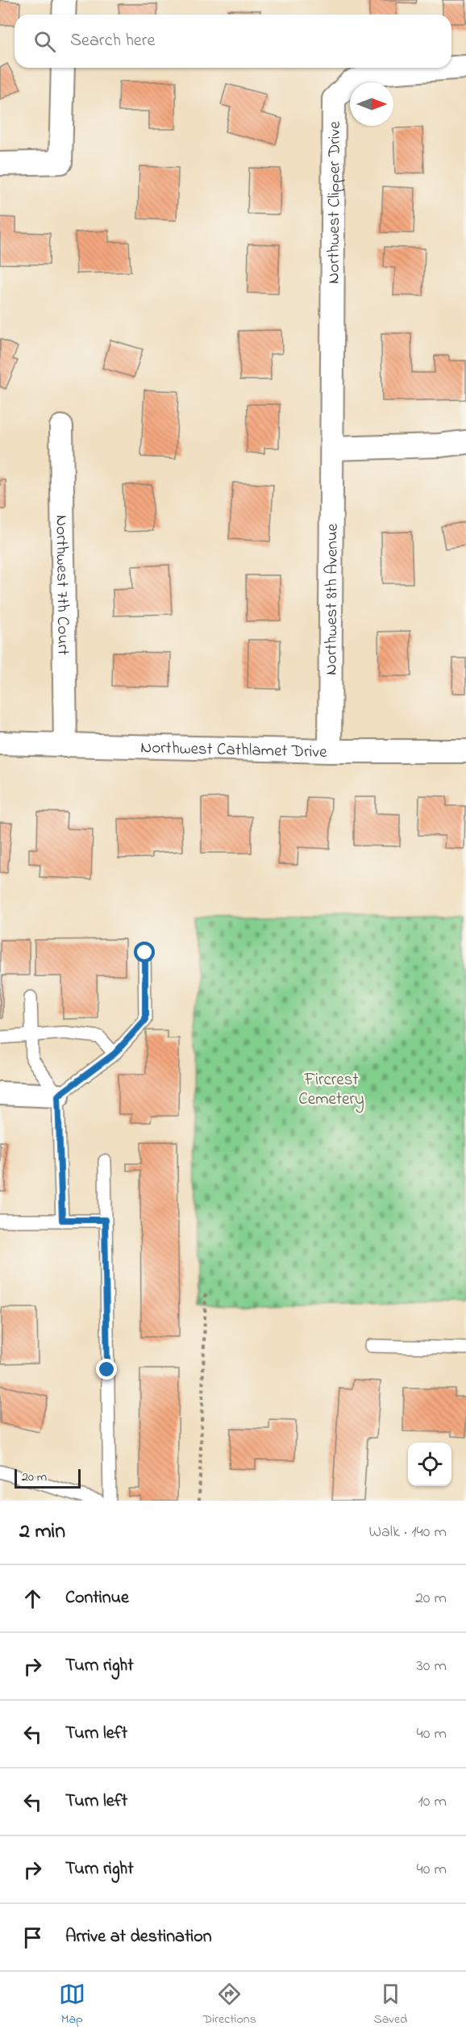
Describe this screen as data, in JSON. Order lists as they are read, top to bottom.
{
  "streets": {
    "street": [
      "Northwest Clipper Drive",
      "Northwest 7th Court",
      "Northwest 8th Avenue",
      "Northwest Cathlamet Drive"
    ]
  },
  "crossings": [
    ["Northwest Clipper Drive", "Northwest 8th Avenue"],
    ["Northwest 7th Court", "Northwest Cathlamet Drive"],
    ["Northwest 8th Avenue", "Northwest Cathlamet Drive"]
  ],
  "parks": ["Fircrest Cemetery"],
  "scale_bar": "20 m",
  "north": "right",
  "page": {
    "search": "Search here",
    "scale": "20 m",
    "heading": ["2 min", "Walk · 140 m"],
    "list": [
      ["Continue", "20 m"],
      ["Turn right", "30 m"],
      ["Turn left", "40 m"],
      ["Turn left", "10 m"],
      ["Turn right", "40 m"],
      "Arrive at destination"
    ],
    "nav": ["Map", "Directions", "Saved"]
  }
}
